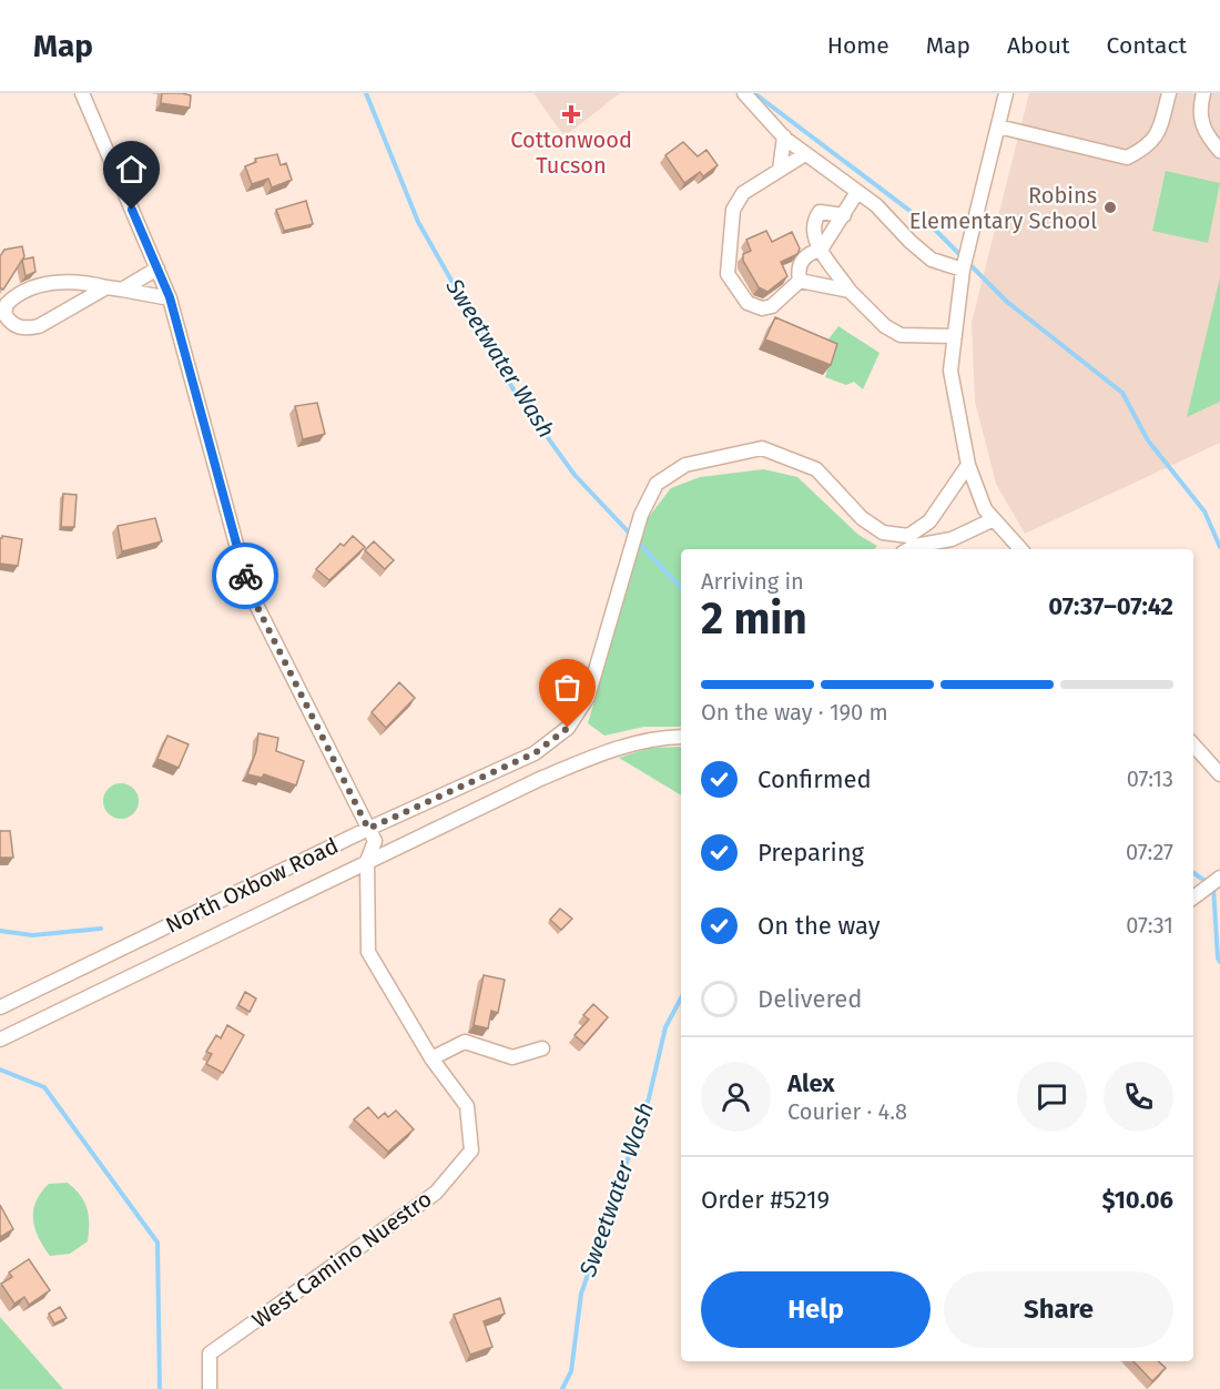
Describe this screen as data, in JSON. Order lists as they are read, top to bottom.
{
  "streets": {
    "street": ["North Oxbow Road", "West Camino Nuestro"]
  },
  "crossings": [
    ["North Oxbow Road", "West Camino Nuestro"]
  ],
  "water": ["Sweetwater Wash"],
  "places": {
    "health": ["Cottonwood Tucson"],
    "other": ["Robins Elementary School"]
  },
  "page": {
    "header": "Map",
    "nav": [
      "Home",
      "Map",
      "About",
      "Contact"
    ],
    "heading": ["2 min", "Arriving in", "07:37–07:42"],
    "panel": [
      "Alex",
      "Courier · 4.8",
      "Order #5219",
      "$10.06"
    ],
    "bar": "On the way · 190 m",
    "list": [
      ["Confirmed", "07:13"],
      ["Preparing", "07:27"],
      ["On the way", "07:31"],
      "Delivered"
    ],
    "buttons": ["Help", "Share"]
  }
}
